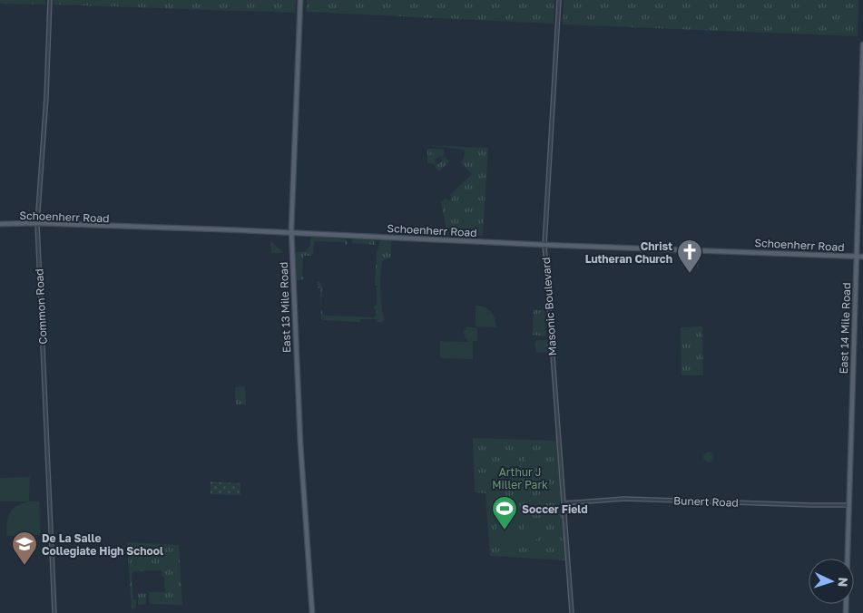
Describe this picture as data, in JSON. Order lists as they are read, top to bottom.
{
  "streets": {
    "main road": ["Schoenherr Road", "East 13 Mile Road", "East 14 Mile Road"],
    "street": ["Common Road", "Masonic Boulevard", "Bunert Road"]
  },
  "crossings": [
    ["Schoenherr Road", "Common Road"],
    ["Schoenherr Road", "Masonic Boulevard"],
    ["Schoenherr Road", "East 13 Mile Road"],
    ["Schoenherr Road", "East 14 Mile Road"],
    ["Masonic Boulevard", "Bunert Road"],
    ["East 14 Mile Road", "Bunert Road"]
  ],
  "parks": ["Arthur J Miller Park"],
  "places": {
    "church": ["Christ Lutheran Church"],
    "sports": ["Soccer Field"],
    "school or university": ["De La Salle Collegiate High School"]
  },
  "north": "right"
}
